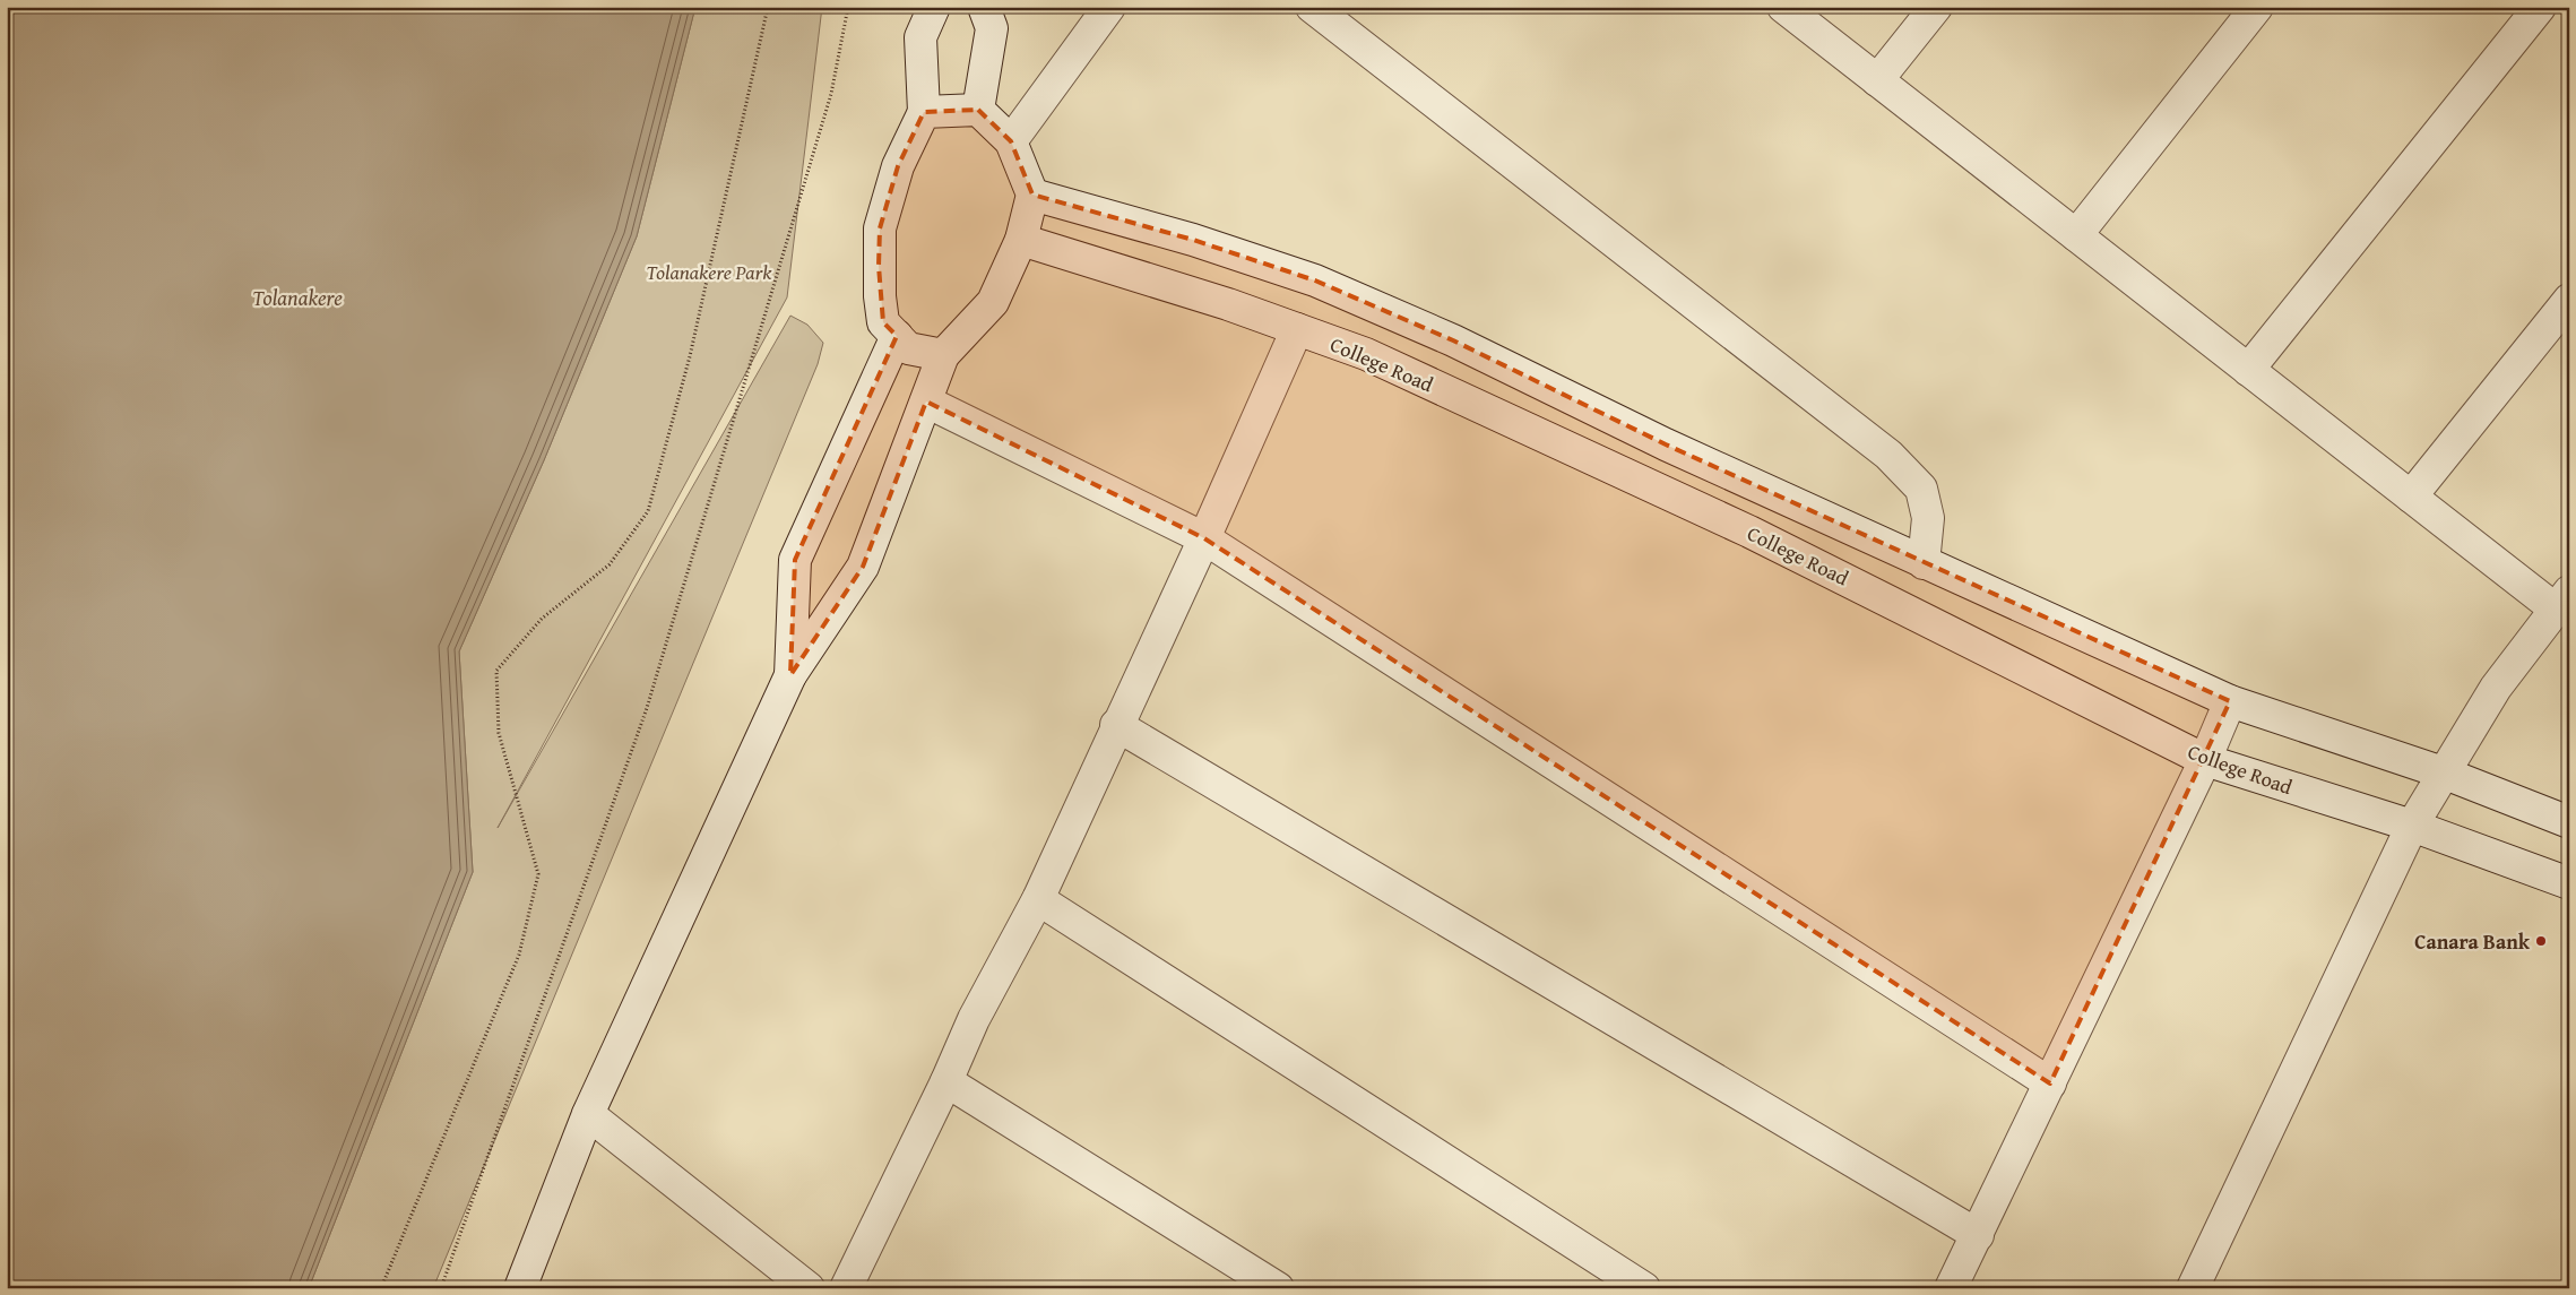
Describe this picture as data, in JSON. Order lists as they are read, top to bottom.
{
  "streets": {
    "street": ["College Road"]
  },
  "water": ["Tolanakere"],
  "parks": ["Tolanakere Park"],
  "places": ["Canara Bank"]
}
